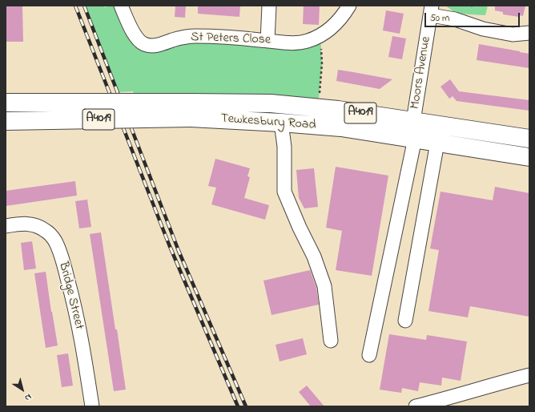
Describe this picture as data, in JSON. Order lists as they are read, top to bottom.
{
  "streets": {
    "highway": ["A4019", "Tewkesbury Road"],
    "street": ["St Peters Close", "Moors Avenue", "Bridge Street"]
  },
  "crossings": [
    ["Moors Avenue", "Tewkesbury Road"]
  ],
  "scale_bar": "50 m",
  "north": "bottom right"
}
